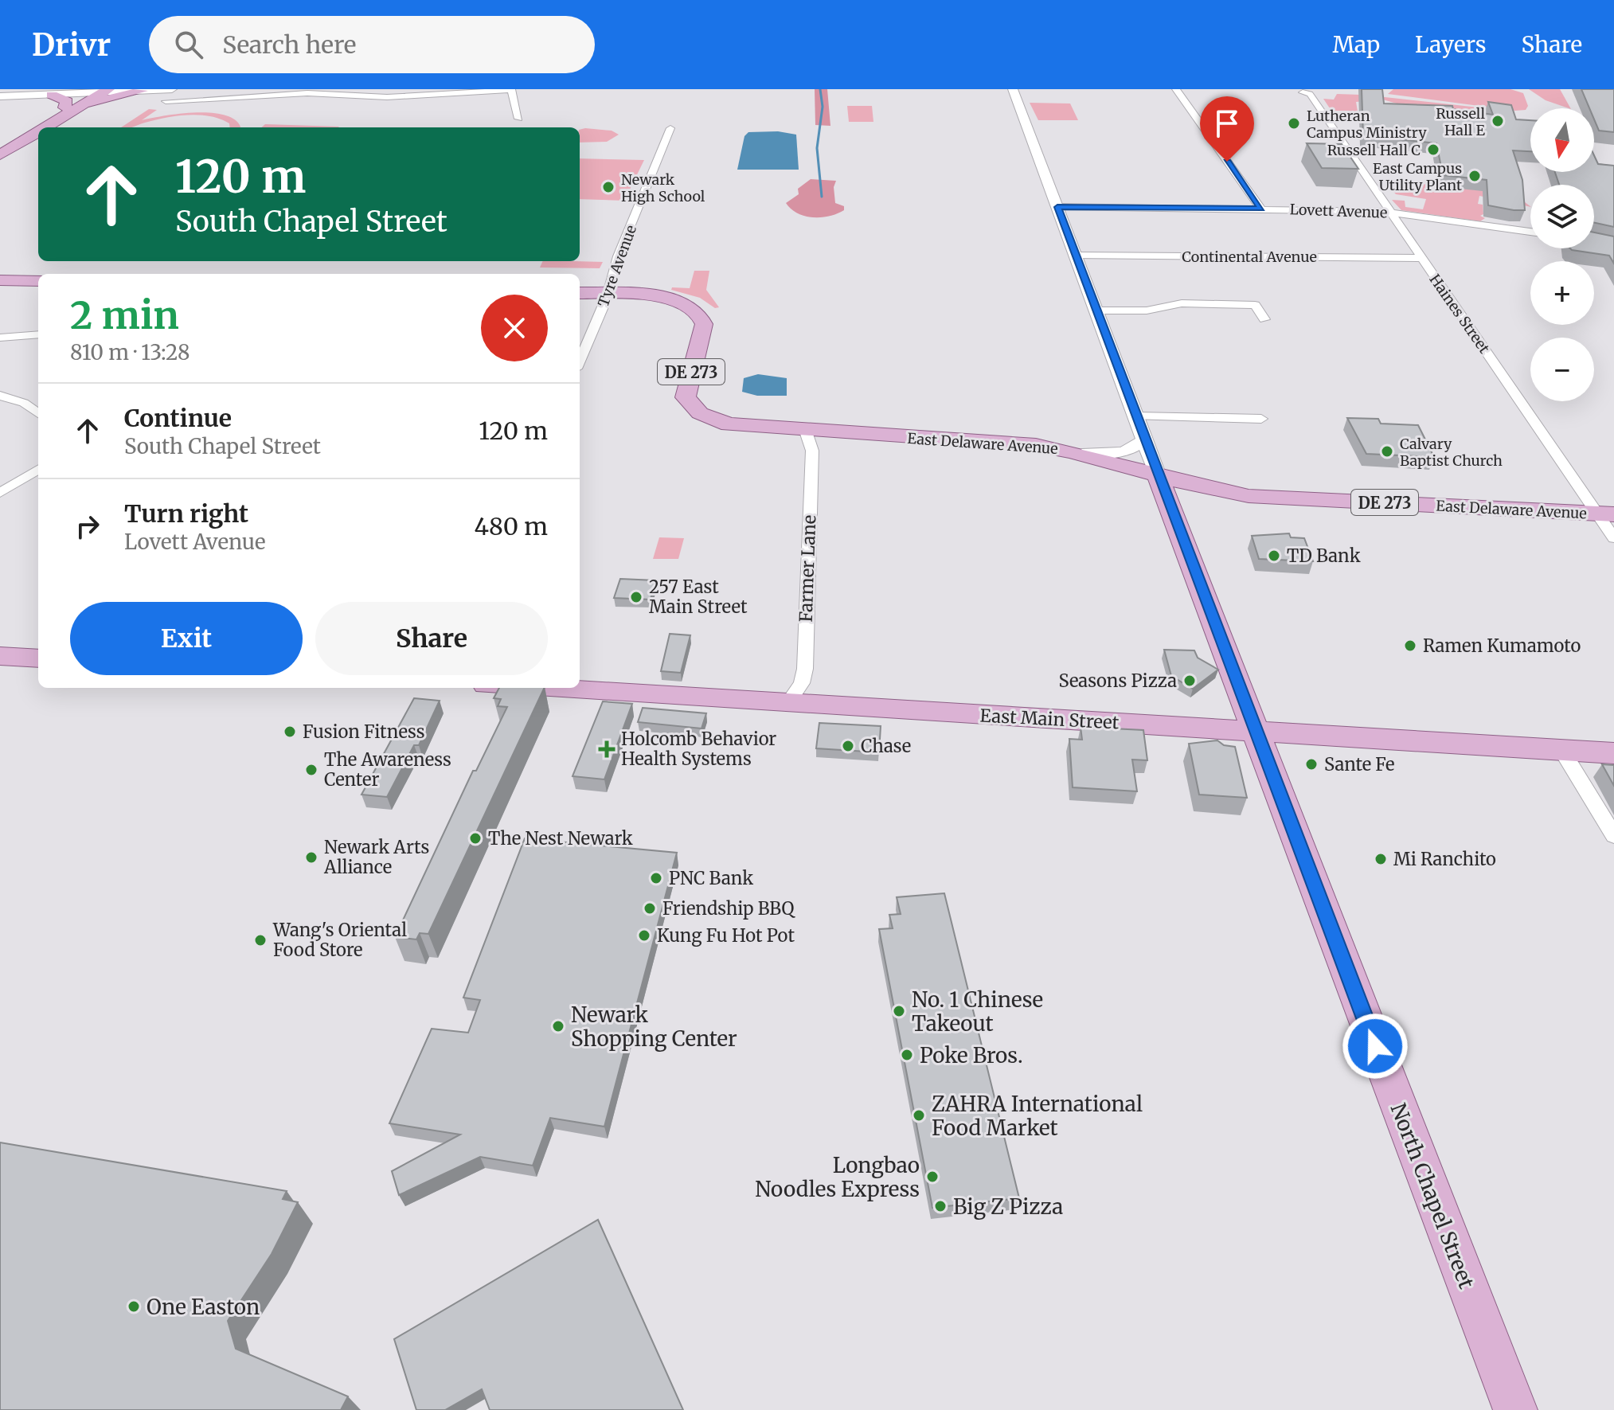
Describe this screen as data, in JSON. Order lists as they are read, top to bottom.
{
  "streets": {
    "main road": [
      "DE 273",
      "East Delaware Avenue",
      "East Main Street",
      "North Chapel Street"
    ],
    "street": [
      "Lovett Avenue",
      "Continental Avenue",
      "Tyre Avenue",
      "Haines Street",
      "Farmer Lane"
    ]
  },
  "crossings": [
    ["Lovett Avenue", "Haines Street"],
    ["Continental Avenue", "Haines Street"],
    ["Tyre Avenue", "East Delaware Avenue"],
    ["Haines Street", "East Delaware Avenue"],
    ["East Delaware Avenue", "Farmer Lane"],
    ["East Delaware Avenue", "North Chapel Street"],
    ["Farmer Lane", "East Main Street"],
    ["East Main Street", "North Chapel Street"]
  ],
  "places": {
    "other": [
      "Russell Hall E",
      "Lutheran Campus Ministry",
      "Russell Hall C",
      "East Campus Utility Plant",
      "Newark High School",
      "Calvary Baptist Church",
      "TD Bank",
      "257 East Main Street",
      "Ramen Kumamoto",
      "Seasons Pizza",
      "Fusion Fitness",
      "Chase",
      "Sante Fe",
      "The Awareness Center",
      "The Nest Newark",
      "Newark Arts Alliance",
      "Mi Ranchito",
      "PNC Bank",
      "Friendship BBQ",
      "Kung Fu Hot Pot",
      "Wang's Oriental Food Store",
      "No. 1 Chinese Takeout",
      "Newark Shopping Center",
      "Poke Bros.",
      "ZAHRA International Food Market",
      "Longbao Noodles Express",
      "Big Z Pizza",
      "One Easton"
    ],
    "health": ["Holcomb Behavior Health Systems"]
  },
  "north": "bottom",
  "page": {
    "header": "Drivr",
    "search": "Search here",
    "nav": ["Map", "Layers", "Share"],
    "map_buttons": ["+", "−"],
    "turn": ["120 m", "South Chapel Street"],
    "heading": ["2 min", "810 m · 13:28"],
    "list": [
      {
        "name": "Continue",
        "note": "South Chapel Street",
        "value": "120 m"
      },
      {
        "name": "Turn right",
        "note": "Lovett Avenue",
        "value": "480 m"
      }
    ],
    "buttons": ["Exit", "Share"]
  }
}
